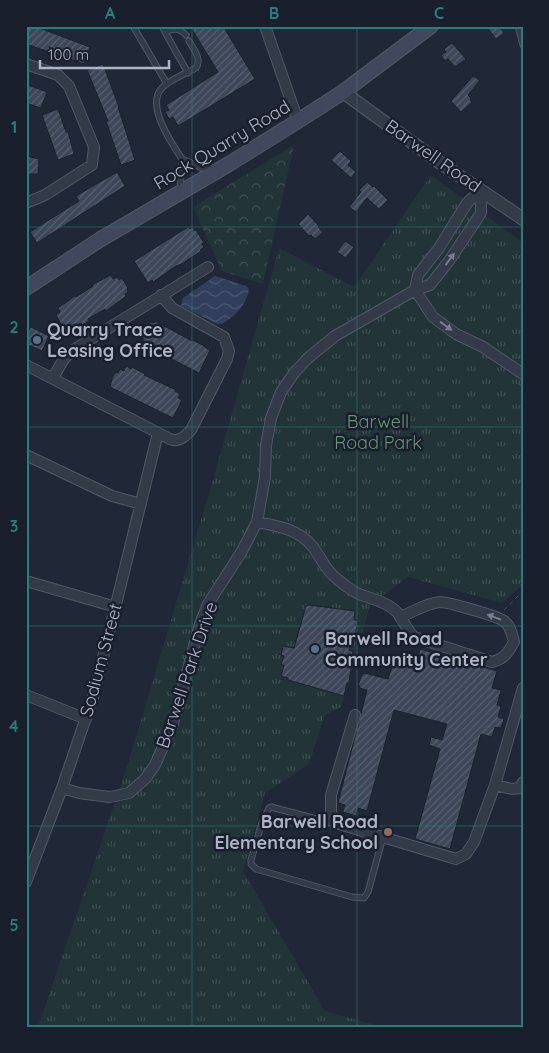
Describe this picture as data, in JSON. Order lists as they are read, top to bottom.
{
  "streets": {
    "main road": ["Rock Quarry Road"],
    "street": ["Barwell Road", "Sodium Street", "Barwell Park Drive"]
  },
  "crossings": [
    ["Rock Quarry Road", "Barwell Road"],
    ["Barwell Road", "Barwell Park Drive"],
    ["Sodium Street", "Barwell Park Drive"]
  ],
  "parks": ["Barwell Road Park"],
  "places": ["Quarry Trace Leasing Office", "Barwell Road Community Center", "Barwell Road Elementary School"],
  "scale_bar": "100 m",
  "grid": {
    "columns": ["A", "B", "C"],
    "rows": [
      "1",
      "2",
      "3",
      "4",
      "5"
    ]
  }
}
